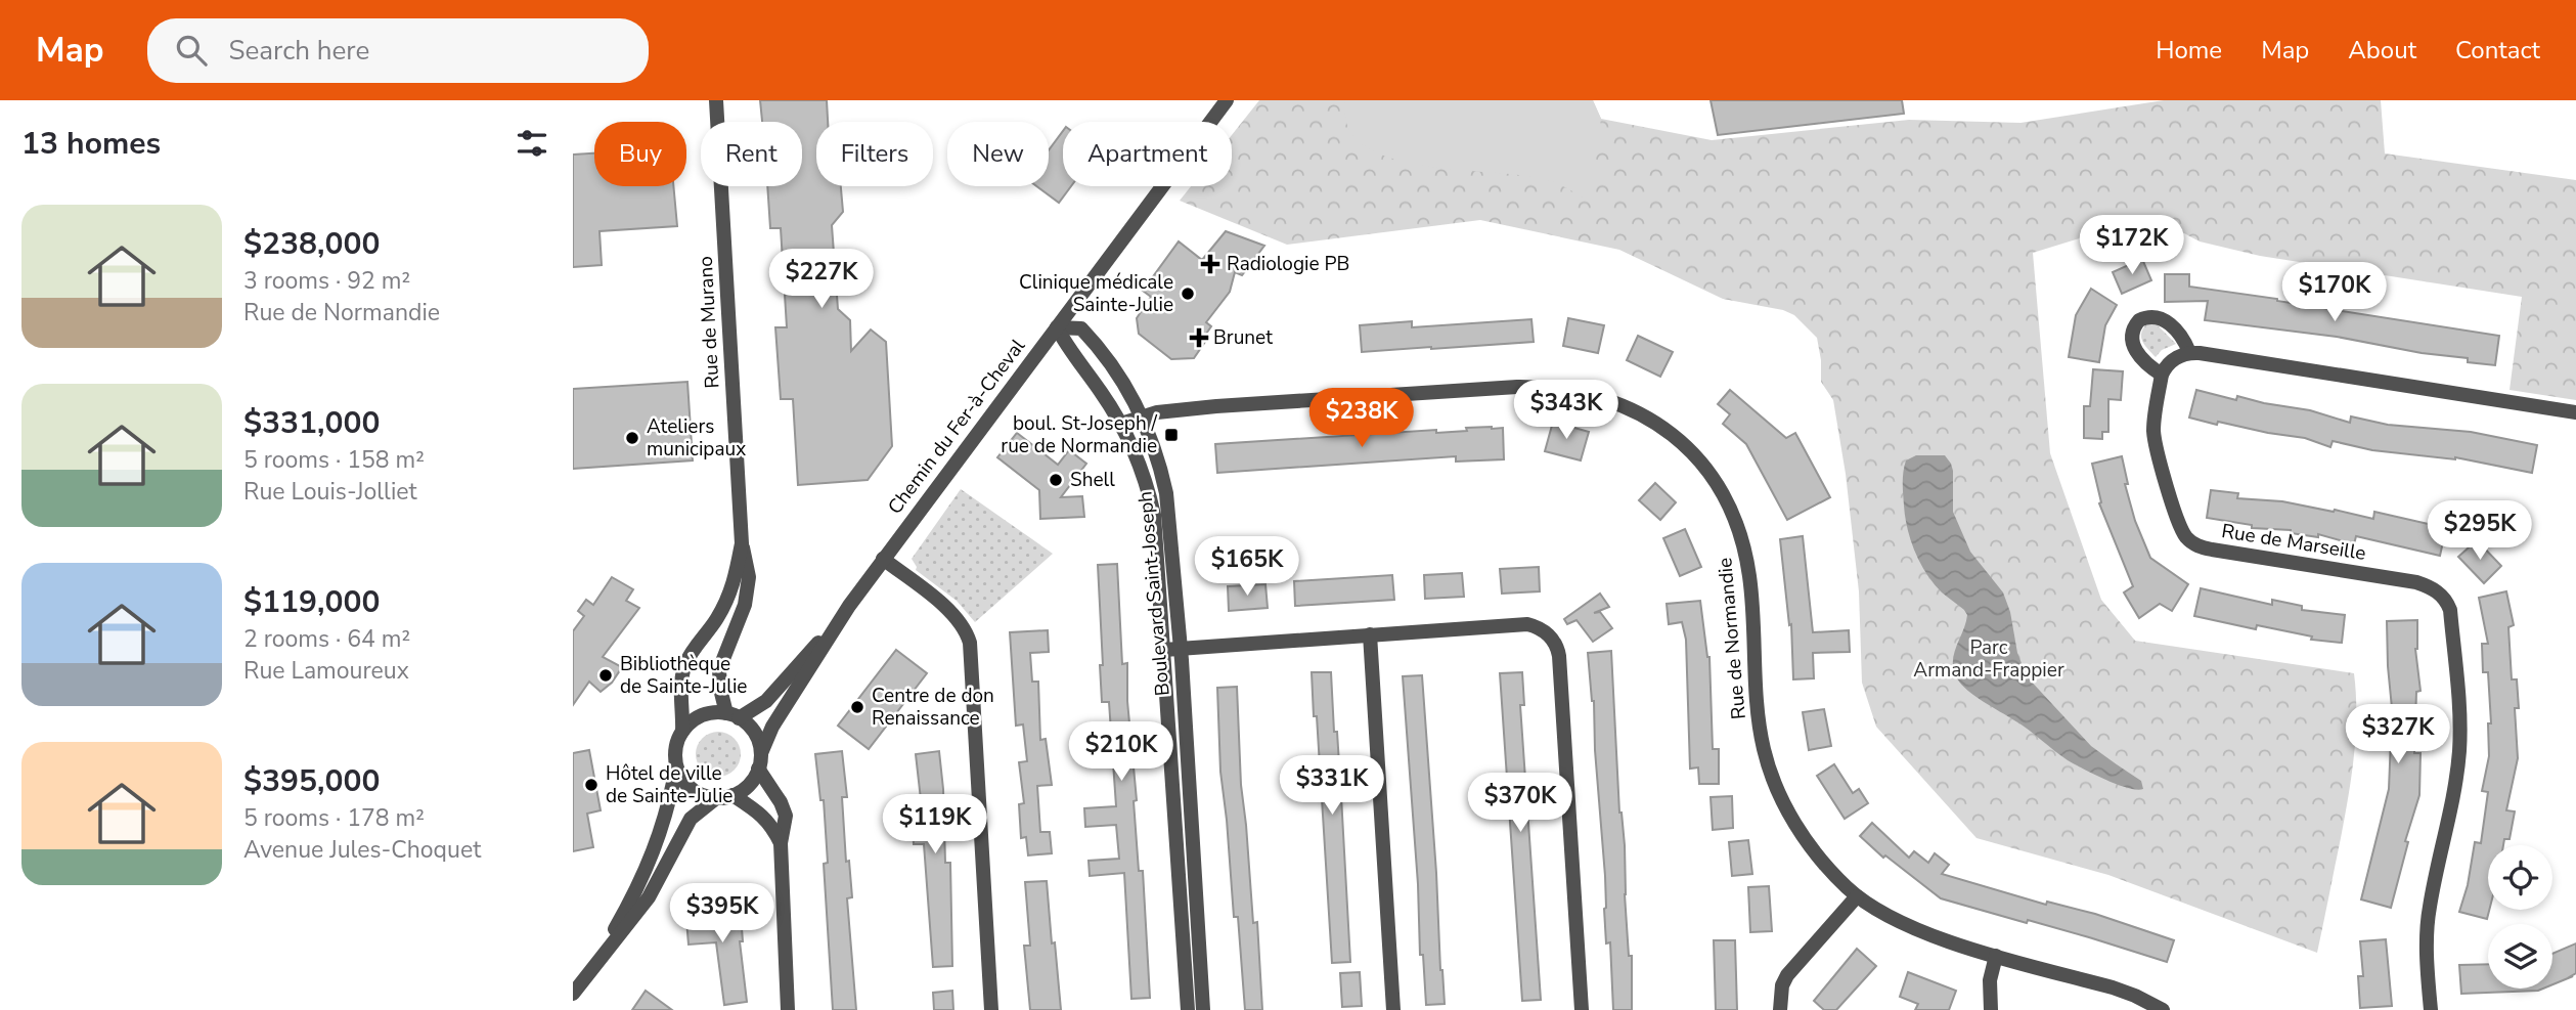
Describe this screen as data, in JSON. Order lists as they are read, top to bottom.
{
  "streets": {
    "street": [
      "Rue de Murano",
      "Chemin du Fer-à-Cheval",
      "Rue de Marseille",
      "Boulevard Saint-Joseph",
      "Rue de Normandie"
    ]
  },
  "crossings": [
    ["Rue de Murano", "Chemin du Fer-à-Cheval"],
    ["Chemin du Fer-à-Cheval", "Boulevard Saint-Joseph"],
    ["Boulevard Saint-Joseph", "Rue de Normandie"]
  ],
  "parks": ["Parc Armand-Frappier"],
  "places": {
    "health": ["Radiologie PB", "Brunet"],
    "other": [
      "Clinique médicale Sainte-Julie",
      "Ateliers municipaux",
      "Shell",
      "Bibliothèque de Sainte-Julie",
      "Centre de don Renaissance",
      "Hôtel de ville de Sainte-Julie"
    ],
    "transit": ["boul. St-Joseph / rue de Normandie"]
  },
  "page": {
    "header": "Map",
    "search": "Search here",
    "nav": [
      "Home",
      "Map",
      "About",
      "Contact"
    ],
    "heading": "13 homes",
    "chip": [
      "Buy",
      "Rent",
      "Filters",
      "New",
      "Apartment"
    ],
    "list": [
      {
        "name": "$238,000",
        "note": "3 rooms · 92 m² · Rue de Normandie"
      },
      {
        "name": "$331,000",
        "note": "5 rooms · 158 m² · Rue Louis-Jolliet"
      },
      {
        "name": "$119,000",
        "note": "2 rooms · 64 m² · Rue Lamoureux"
      },
      {
        "name": "$395,000",
        "note": "5 rooms · 178 m² · Avenue Jules-Choquet"
      }
    ],
    "price": [
      "$172K",
      "$227K",
      "$170K",
      "$343K",
      "$238K",
      "$295K",
      "$165K",
      "$327K",
      "$210K",
      "$331K",
      "$370K",
      "$119K",
      "$395K"
    ]
  }
}
